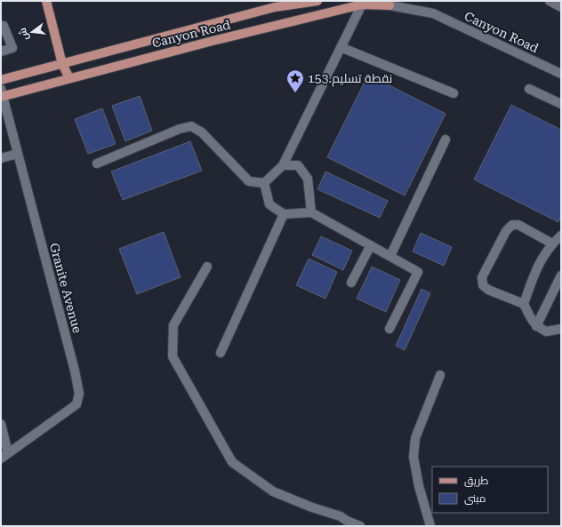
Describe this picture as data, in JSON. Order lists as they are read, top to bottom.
{
  "streets": {
    "main road": ["Canyon Road"],
    "street": ["Granite Avenue"]
  },
  "crossings": [
    ["Canyon Road", "Granite Avenue"]
  ],
  "places": {
    "place": ["نقطة تسليم.153"]
  },
  "legend": ["طريق", "مبنى"],
  "north": "left"
}
